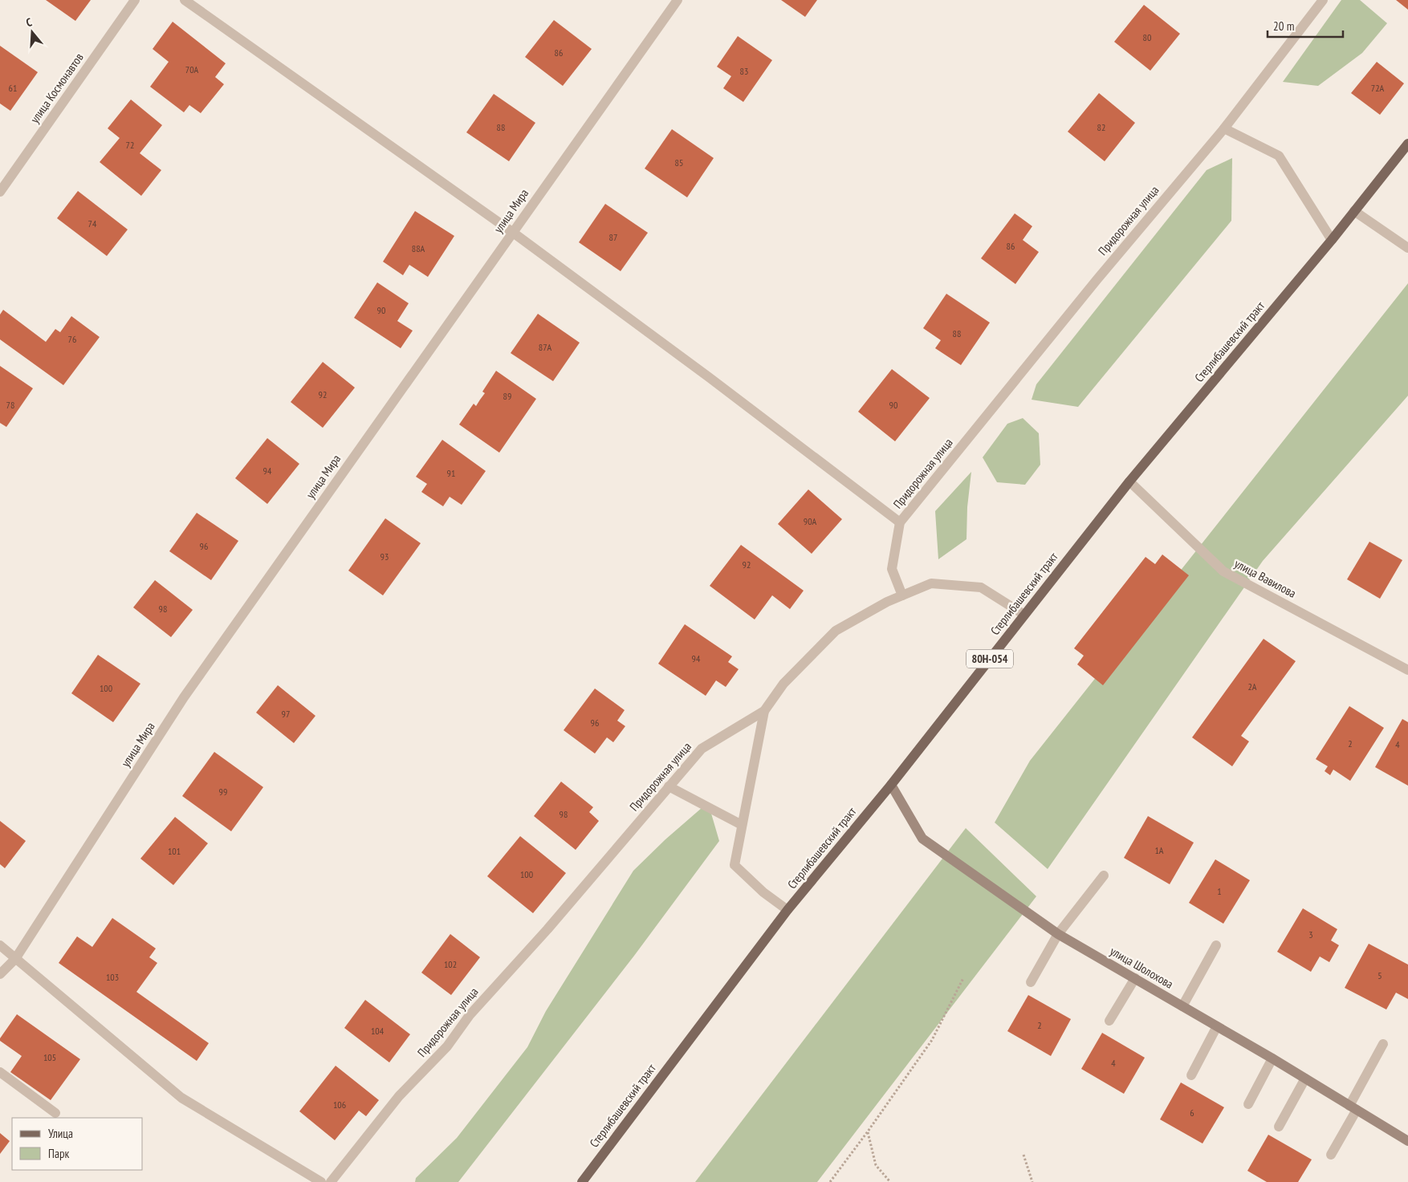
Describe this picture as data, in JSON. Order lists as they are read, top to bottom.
{
  "streets": {
    "main road": ["Стерлибашевский тракт", "80Н-054"],
    "street": [
      "улица Космонавтов",
      "улица Мира",
      "Придорожная улица",
      "улица Вавилова",
      "улица Шолохова"
    ]
  },
  "crossings": [
    ["Стерлибашевский тракт", "улица Вавилова"],
    ["Стерлибашевский тракт", "улица Шолохова"]
  ],
  "house_numbers": [
    "80",
    "86",
    "70А",
    "83",
    "61",
    "72А",
    "88",
    "82",
    "72",
    "85",
    "74",
    "87",
    "86",
    "88А",
    "90",
    "88",
    "76",
    "87А",
    "92",
    "89",
    "78",
    "90",
    "94",
    "91",
    "90А",
    "96",
    "93",
    "92",
    "98",
    "94",
    "2А",
    "100",
    "97",
    "96",
    "2",
    "4",
    "99",
    "98",
    "1А",
    "101",
    "100",
    "1",
    "3",
    "102",
    "5",
    "103",
    "2",
    "104",
    "105",
    "4",
    "106",
    "6"
  ],
  "legend": ["Улица", "Парк"],
  "scale_bar": "20 m",
  "north": "top"
}
